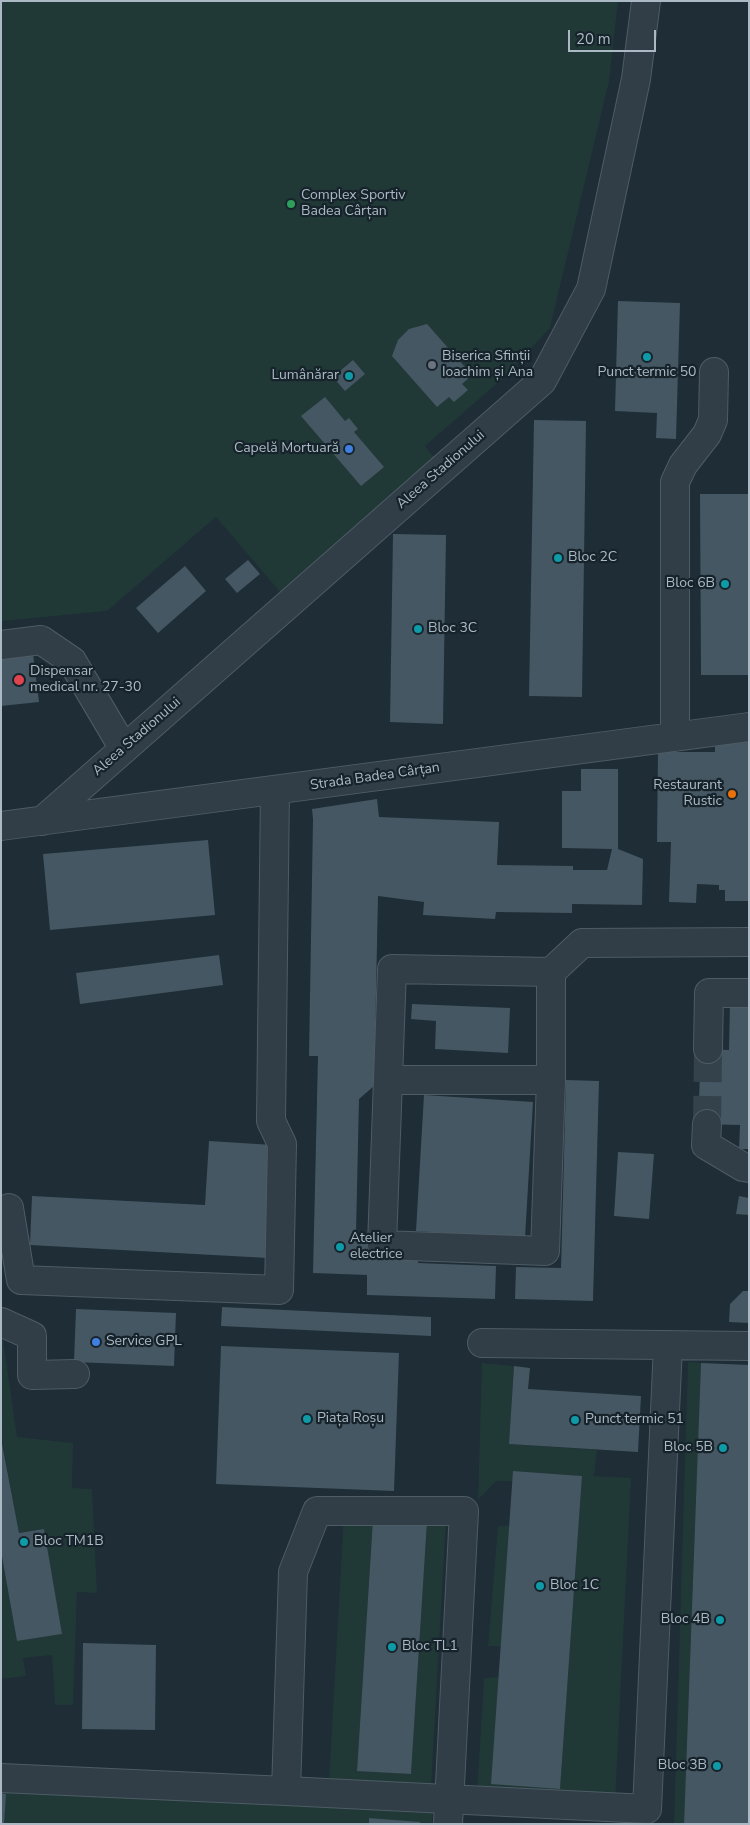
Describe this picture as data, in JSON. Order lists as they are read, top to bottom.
{
  "streets": {
    "street": ["Aleea Stadionului", "Strada Badea Cârțan"]
  },
  "crossings": [
    ["Aleea Stadionului", "Strada Badea Cârțan"]
  ],
  "places": [
    "Complex Sportiv Badea Cârțan",
    "Punct termic 50",
    "Biserica Sfinții Ioachim și Ana",
    "Lumânărar",
    "Capelă Mortuară",
    "Bloc 2C",
    "Bloc 6B",
    "Bloc 3C",
    "Dispensar medical nr. 27-30",
    "Restaurant Rustic",
    "Atelier electrice",
    "Service GPL",
    "Piața Roșu",
    "Punct termic 51",
    "Bloc 5B",
    "Bloc TM1B",
    "Bloc 1C",
    "Bloc 4B",
    "Bloc TL1",
    "Bloc 3B"
  ],
  "scale_bar": "20 m"
}
